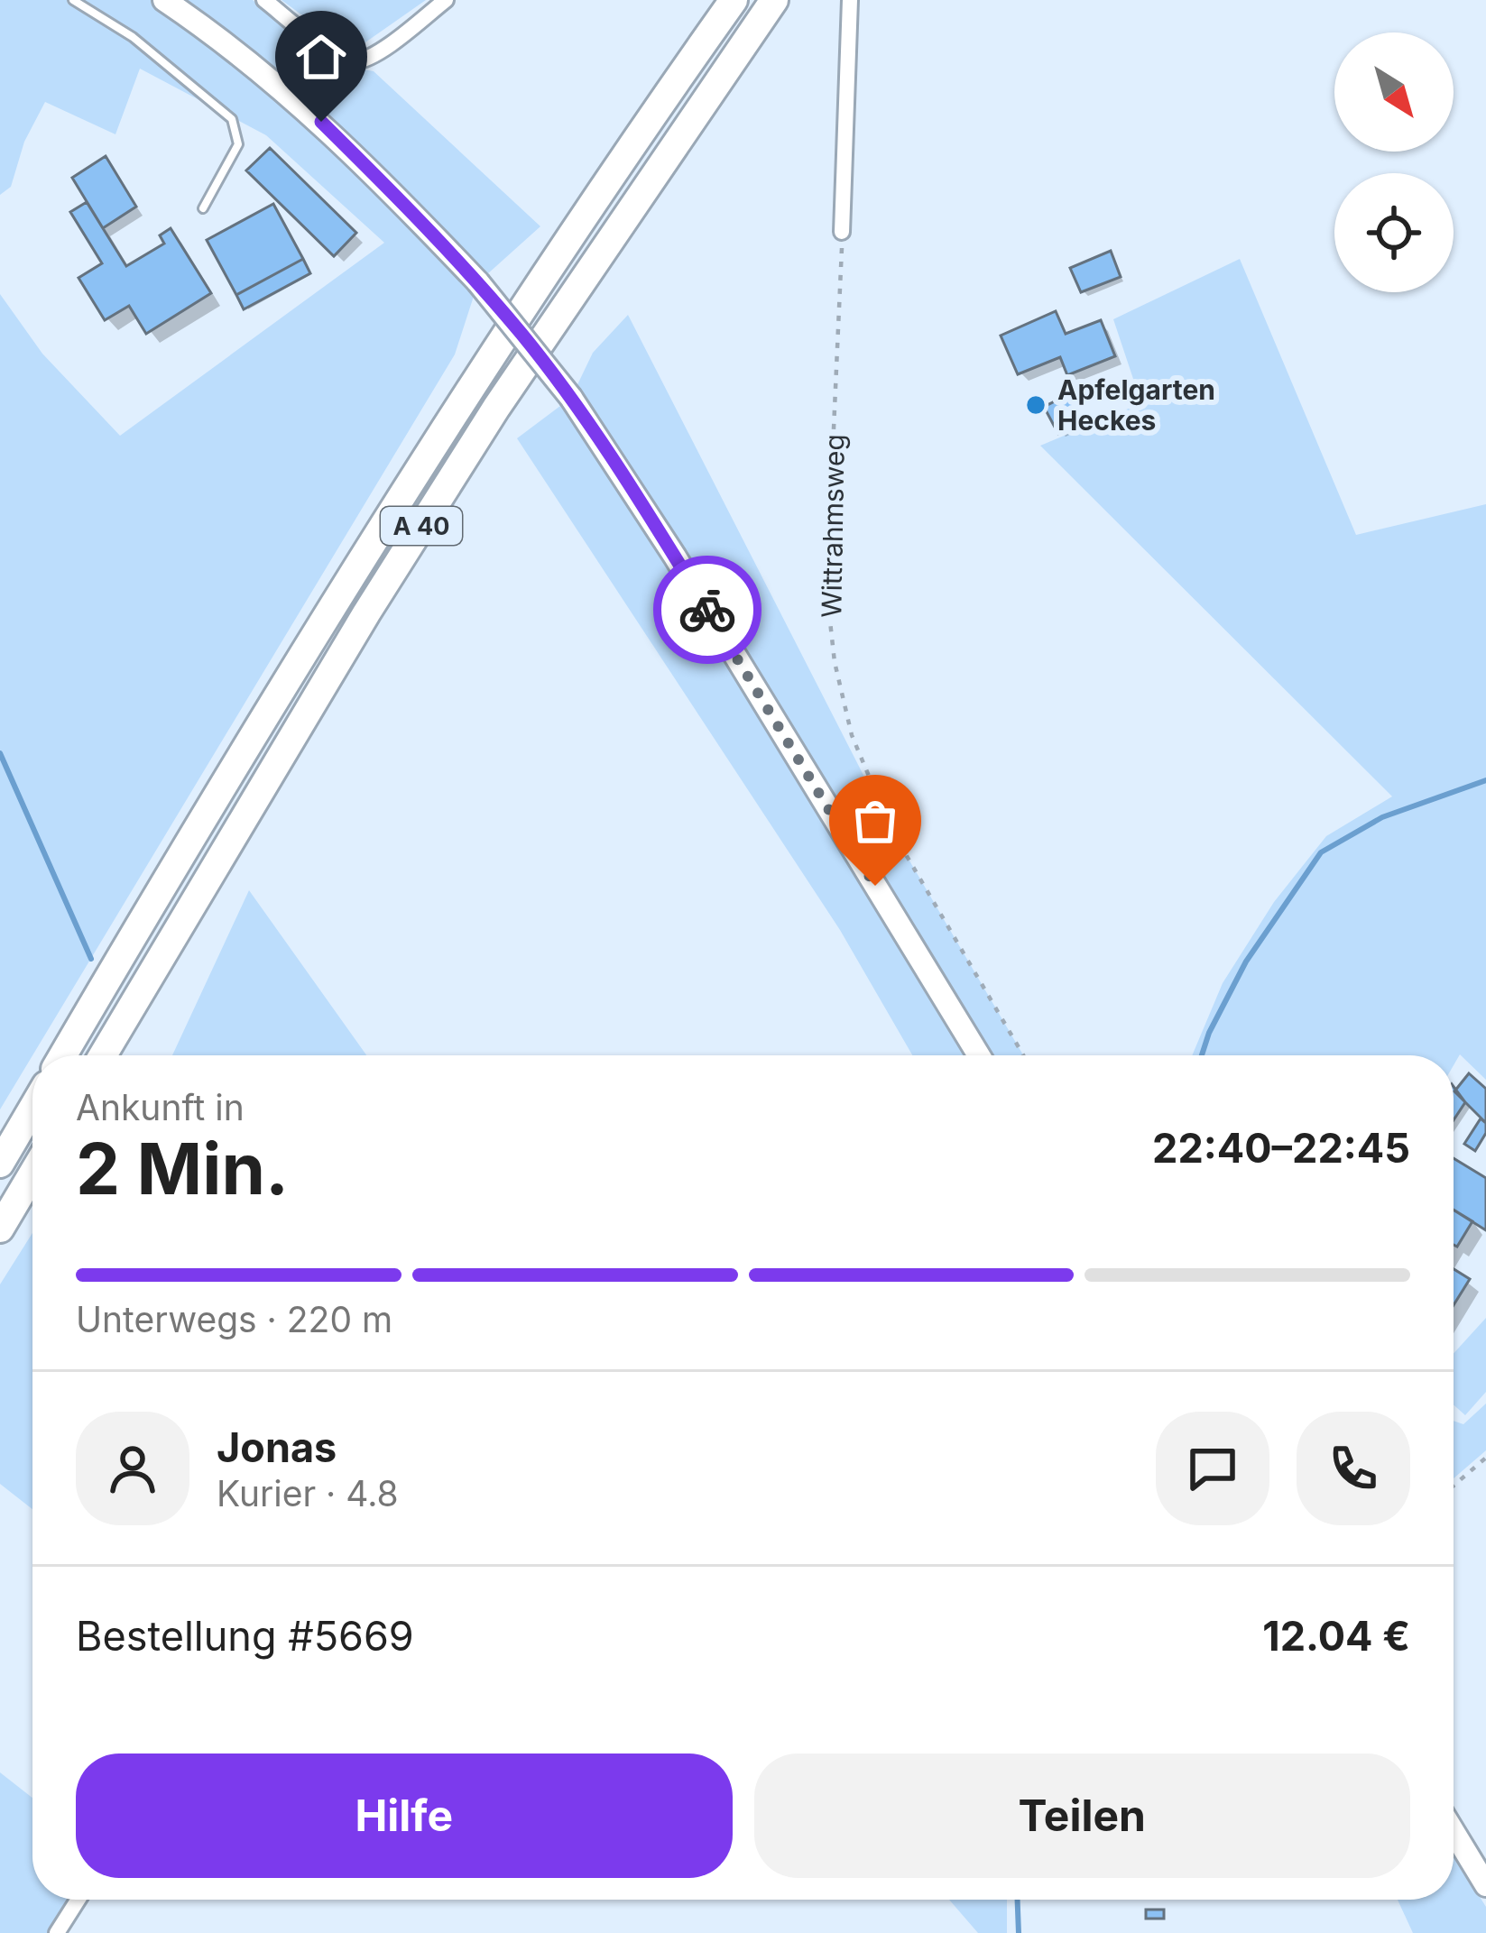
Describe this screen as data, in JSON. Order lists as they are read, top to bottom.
{
  "streets": {
    "highway": ["A 40"],
    "path": ["Wittrahmsweg"]
  },
  "places": ["Apfelgarten Heckes"],
  "north": "bottom right",
  "page": {
    "heading": ["2 Min.", "Ankunft in", "22:40–22:45"],
    "panel": [
      "Jonas",
      "Kurier · 4.8",
      "Bestellung #5669",
      "12.04 €"
    ],
    "bar": "Unterwegs · 220 m",
    "buttons": ["Hilfe", "Teilen"]
  }
}
